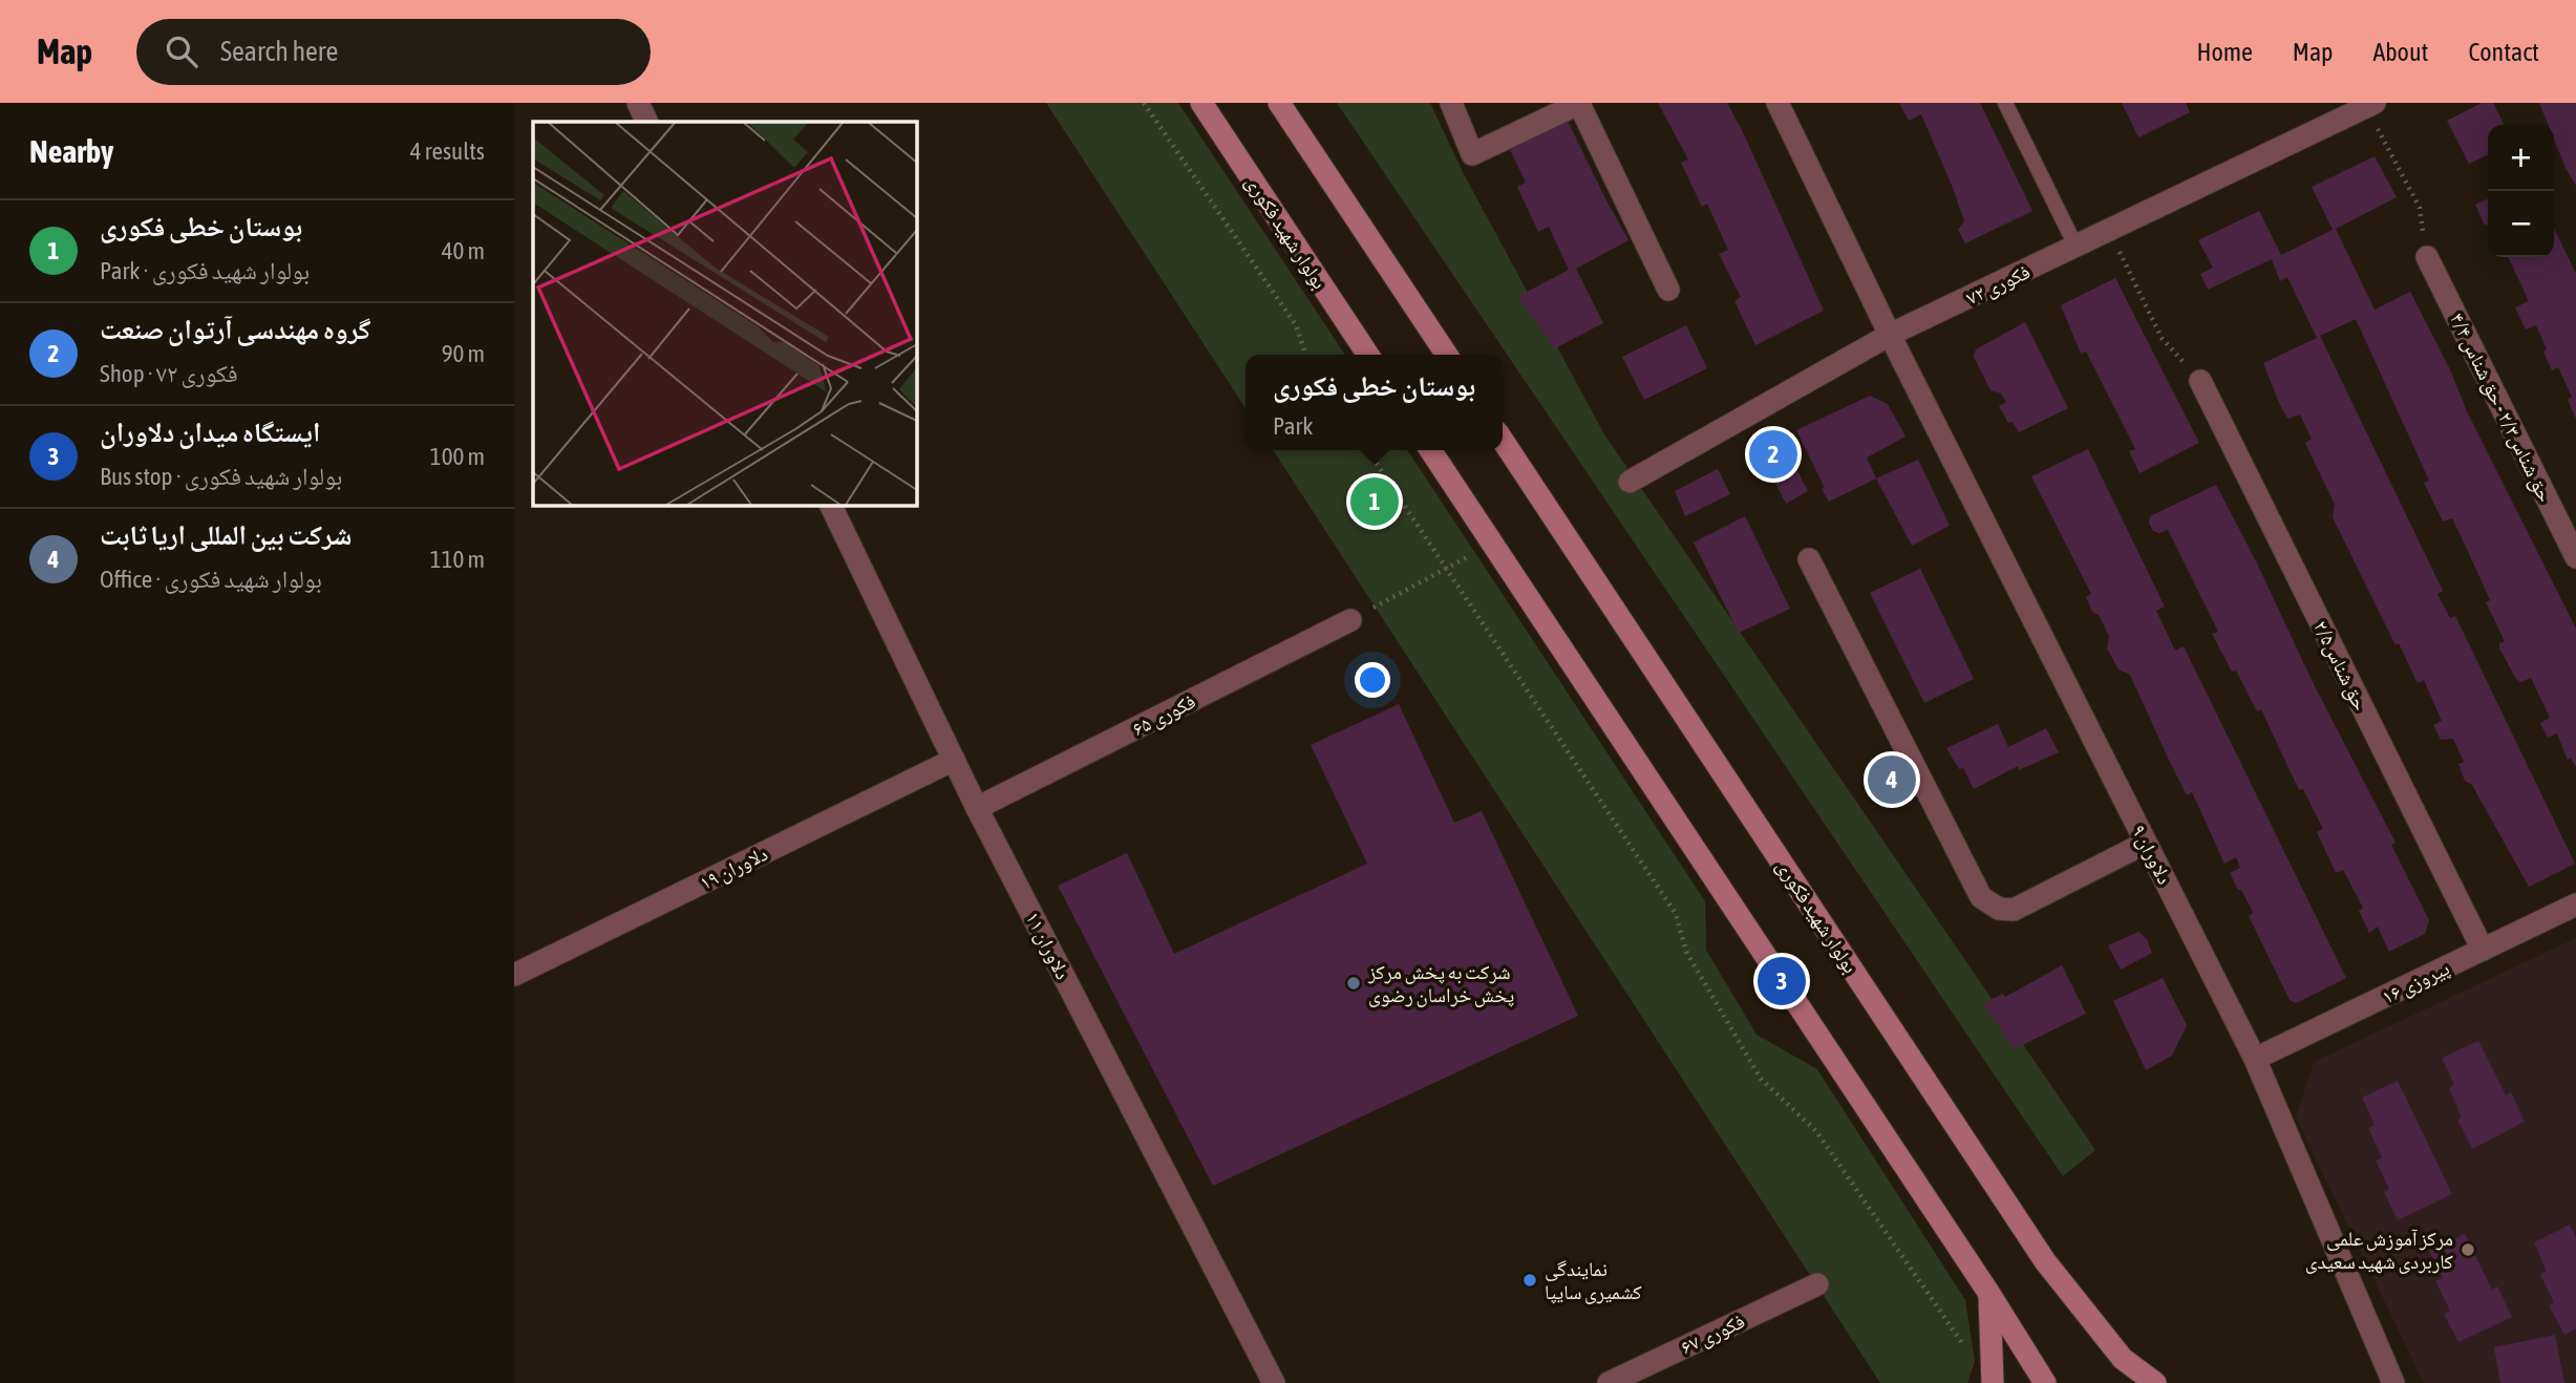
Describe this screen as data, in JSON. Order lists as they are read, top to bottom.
{
  "streets": {
    "main road": ["بولوار شهید فکوری"],
    "street": [
      "فکوری ۷۲",
      "حق شناس۲/۳ - حق شناس ۴/۴",
      "حق شناس۲/۵",
      "فکوری ۶۵",
      "دلاوران ۹",
      "دلاوران ۱۹",
      "دلاوران ۱۱",
      "پیروزی ۱۶",
      "فکوری ۶۷"
    ]
  },
  "crossings": [
    ["فکوری ۷۲", "دلاوران ۹"],
    ["حق شناس۲/۵", "پیروزی ۱۶"],
    ["فکوری ۶۵", "دلاوران ۱۱"],
    ["دلاوران ۹", "پیروزی ۱۶"],
    ["دلاوران ۱۹", "دلاوران ۱۱"]
  ],
  "places": ["شرکت به پخش مرکز پخش خراسان رضوی", "مرکز آموزش علمی کاربردی شهید سعیدی", "نمایندگی کشمیری سایپا"],
  "page": {
    "header": "Map",
    "search": "Search here",
    "nav": [
      "Home",
      "Map",
      "About",
      "Contact"
    ],
    "heading": ["Nearby", "4 results"],
    "map_buttons": ["+", "−"],
    "list": [
      {
        "mark": "1",
        "name": "بوستان خطی فکوری",
        "note": "Park · بولوار شهید فکوری",
        "value": "40 m"
      },
      {
        "mark": "2",
        "name": "گروه مهندسی آرتوان صنعت",
        "note": "Shop · فکوری ۷۲",
        "value": "90 m"
      },
      {
        "mark": "3",
        "name": "ایستگاه میدان دلاوران",
        "note": "Bus stop · بولوار شهید فکوری",
        "value": "100 m"
      },
      {
        "mark": "4",
        "name": "شرکت بین المللی اریا ثابت",
        "note": "Office · بولوار شهید فکوری",
        "value": "110 m"
      }
    ],
    "popup": ["بوستان خطی فکوری", "Park"],
    "pins": [
      "2",
      "1",
      "4",
      "3"
    ]
  }
}
